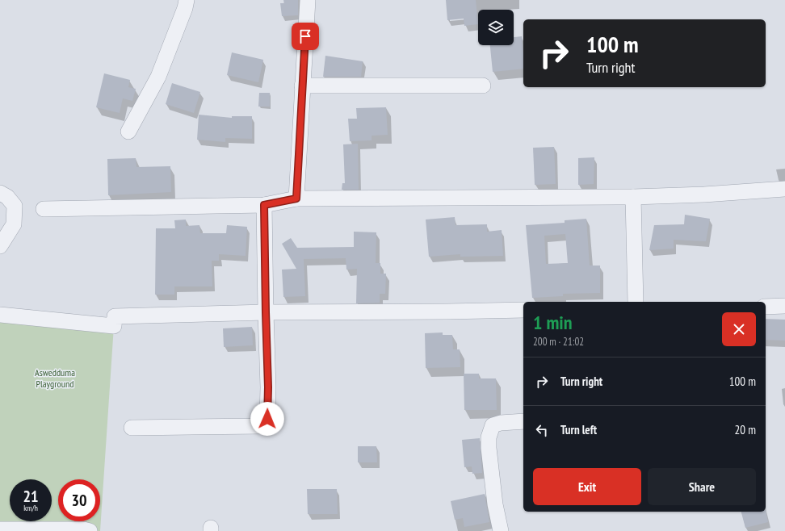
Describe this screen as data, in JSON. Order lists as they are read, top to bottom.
{
  "parks": ["Aswedduma Playground"],
  "page": {
    "turn": ["100 m", "Turn right"],
    "heading": ["1 min", "200 m · 21:02"],
    "list": [
      {
        "name": "Turn right",
        "value": "100 m"
      },
      {
        "name": "Turn left",
        "value": "20 m"
      }
    ],
    "buttons": ["Exit", "Share"],
    "speed": "21 km/h",
    "limit": "30"
  }
}
